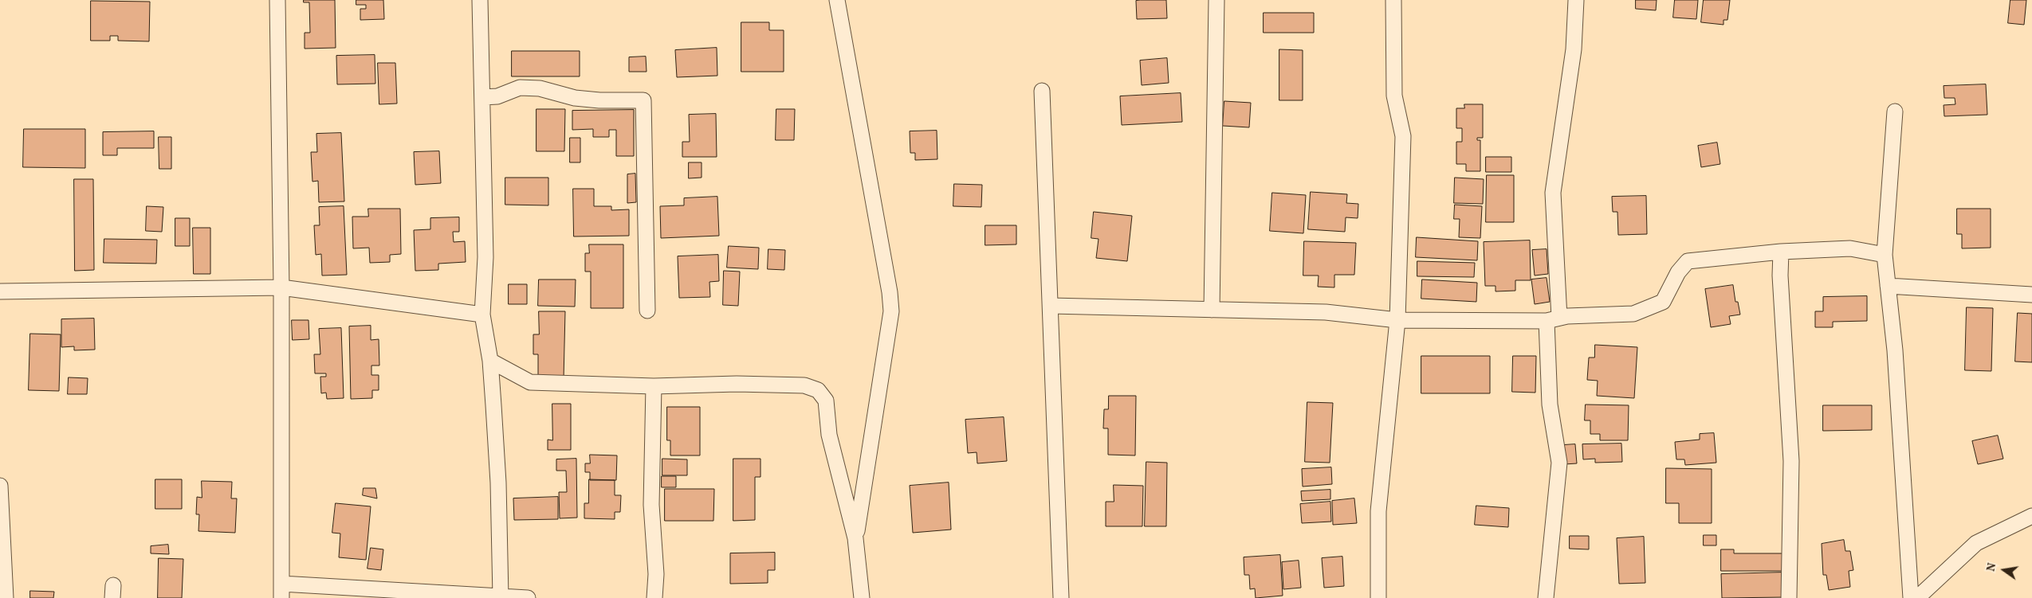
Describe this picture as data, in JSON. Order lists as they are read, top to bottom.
{
  "north": "left"
}
